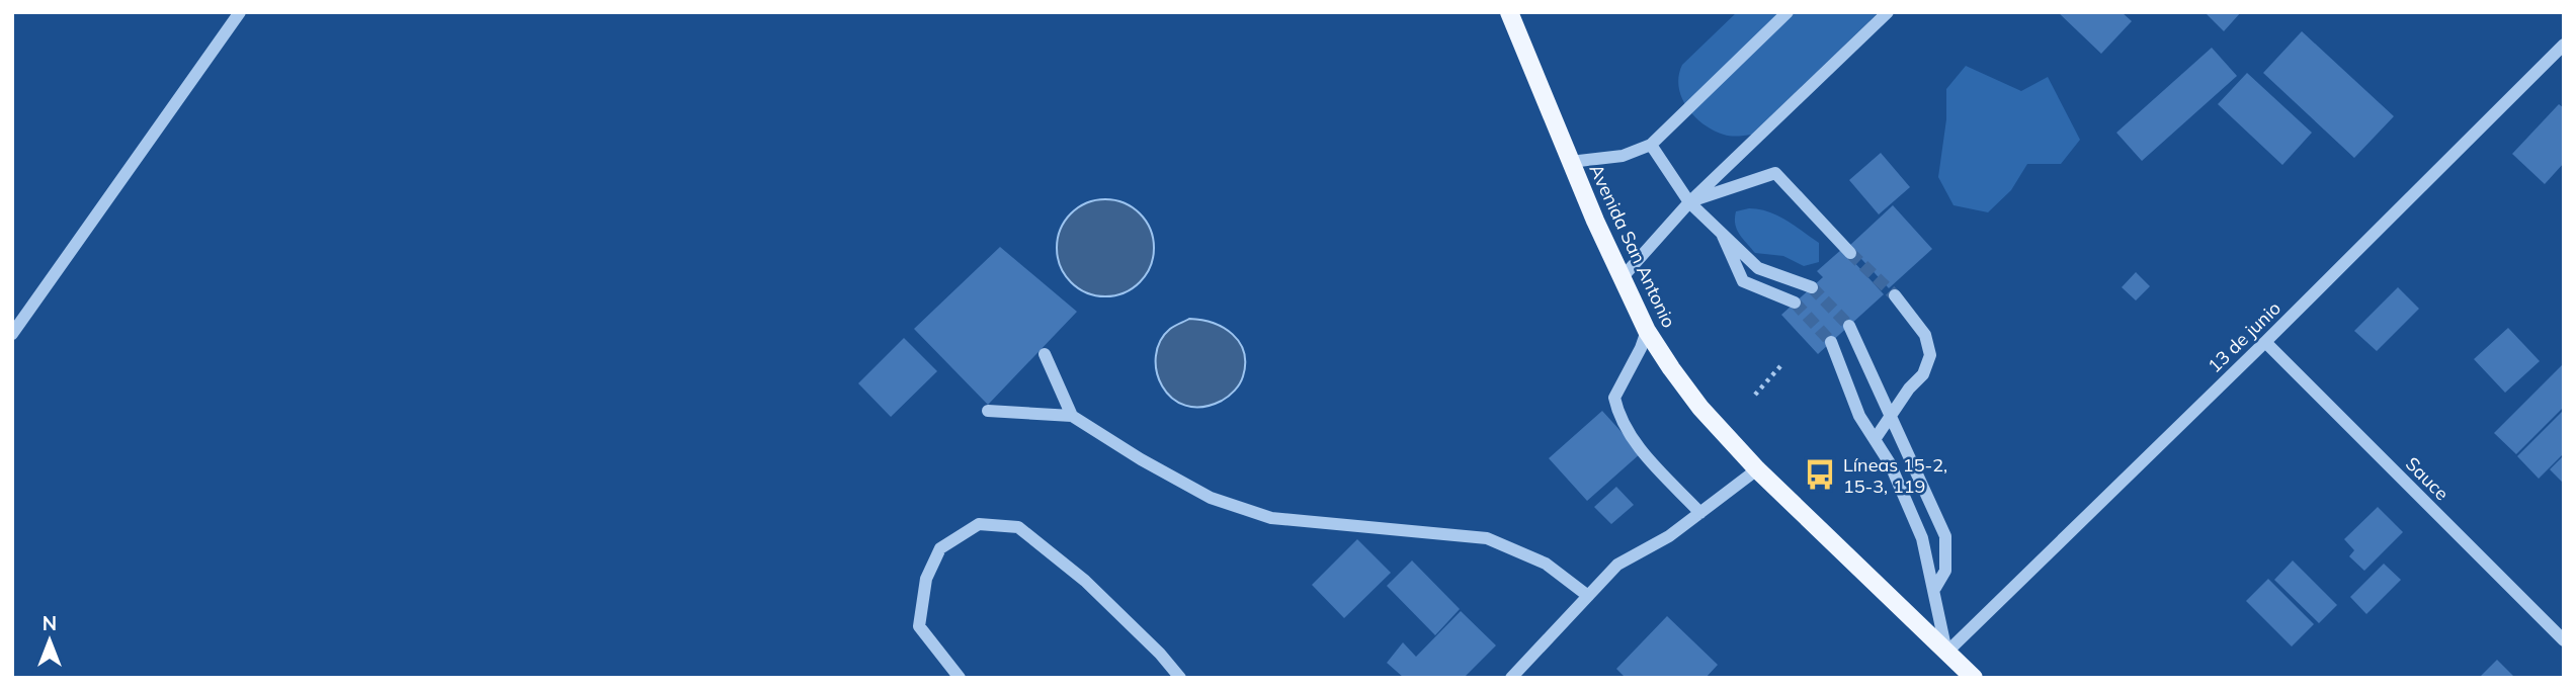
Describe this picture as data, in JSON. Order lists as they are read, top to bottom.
{
  "streets": {
    "main road": ["Avenida San Antonio"],
    "street": ["13 de junio", "Sauce"]
  },
  "crossings": [
    ["Avenida San Antonio", "13 de junio"],
    ["13 de junio", "Sauce"]
  ],
  "places": {
    "bus stop": ["Líneas 15-2, 15-3, 119"]
  },
  "north": "top"
}
